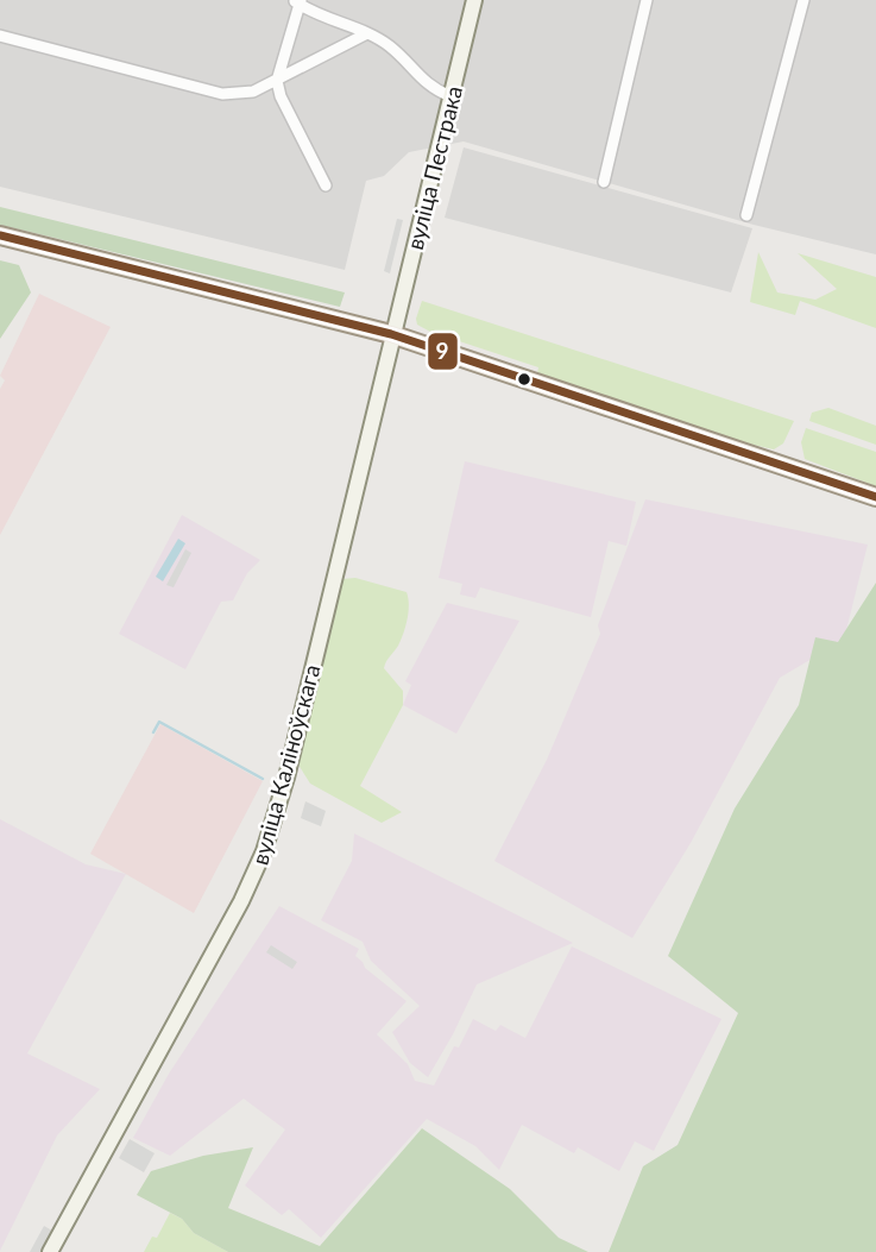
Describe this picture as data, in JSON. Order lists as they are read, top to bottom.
{
  "streets": {
    "street": ["вуліца Пестрака", "вуліца Каліноўскага"]
  },
  "crossings": [
    ["вуліца Пестрака", "вуліца Каліноўскага"]
  ],
  "lines": ["transit line 9"]
}
